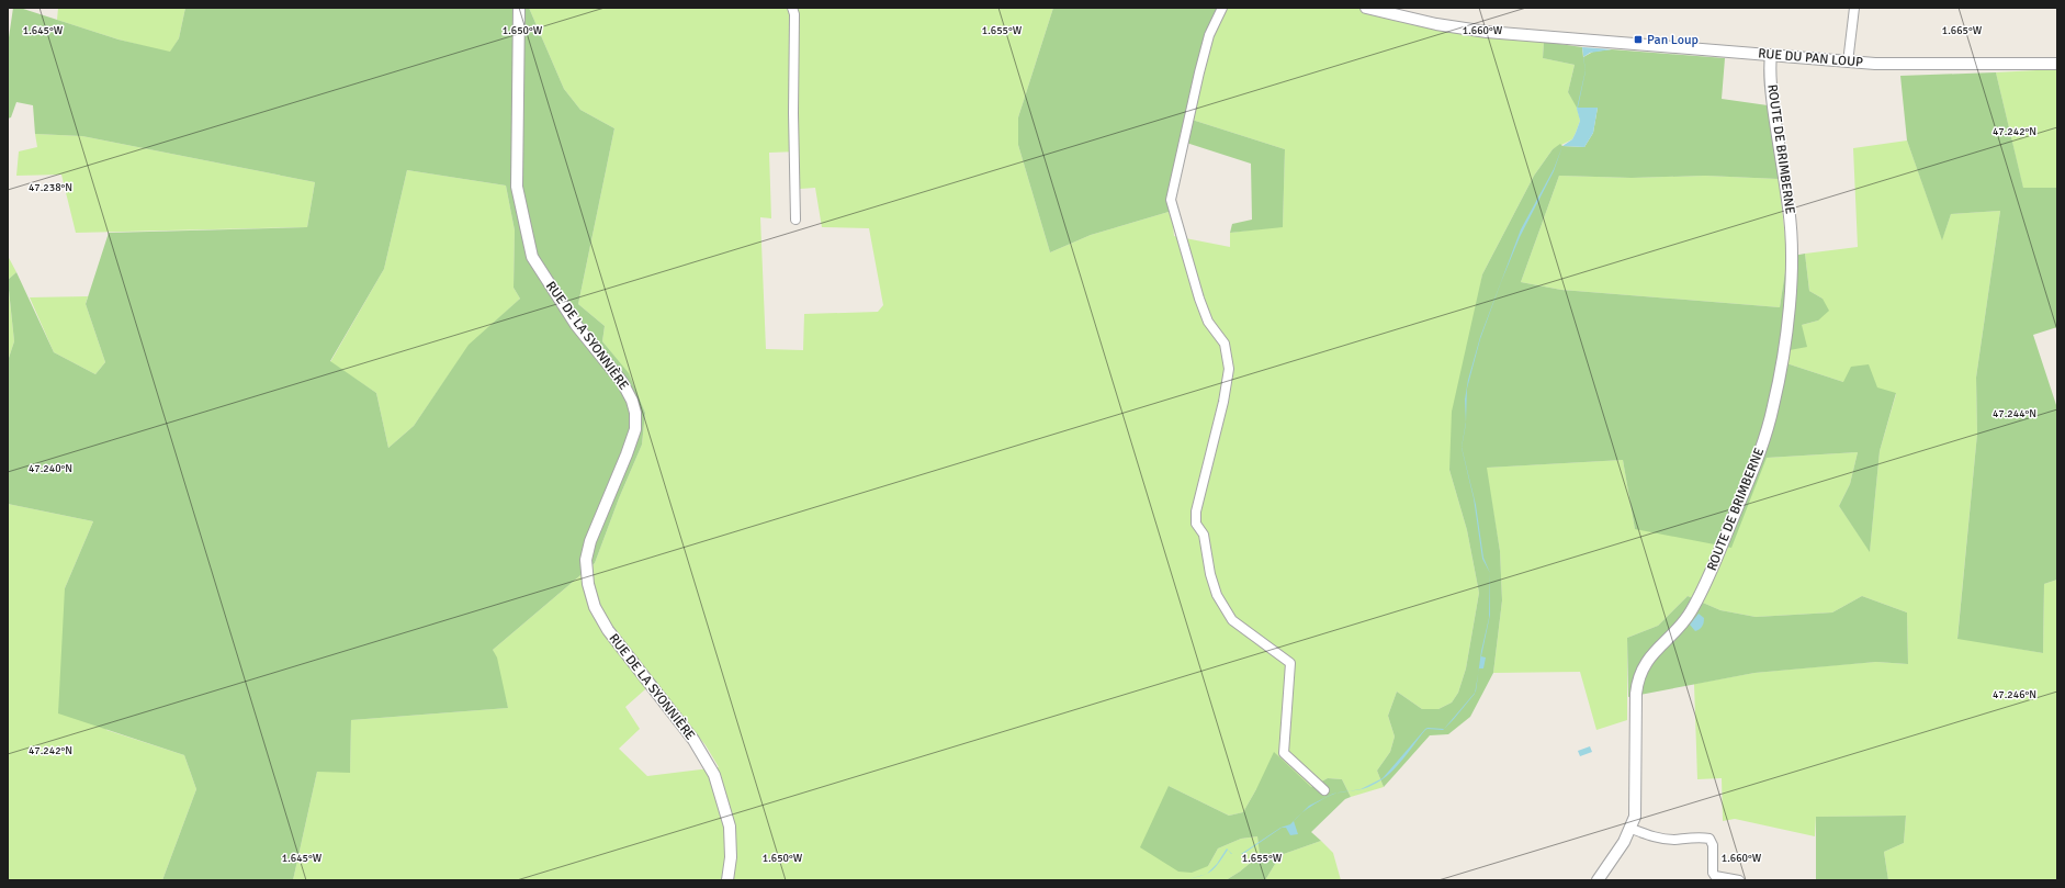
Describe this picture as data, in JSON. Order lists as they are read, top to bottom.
{
  "streets": {
    "street": ["RUE DU PAN LOUP", "ROUTE DE BRIMBERNE", "RUE DE LA SYONNIÈRE"]
  },
  "crossings": [
    ["RUE DU PAN LOUP", "ROUTE DE BRIMBERNE"]
  ],
  "places": {
    "transit": ["Pan Loup"]
  },
  "coordinates": [
    "1.645°W",
    "1.650°W",
    "1.655°W",
    "1.660°W",
    "1.665°W",
    "47.242°N",
    "47.238°N",
    "47.244°N",
    "47.240°N",
    "47.246°N"
  ]
}
